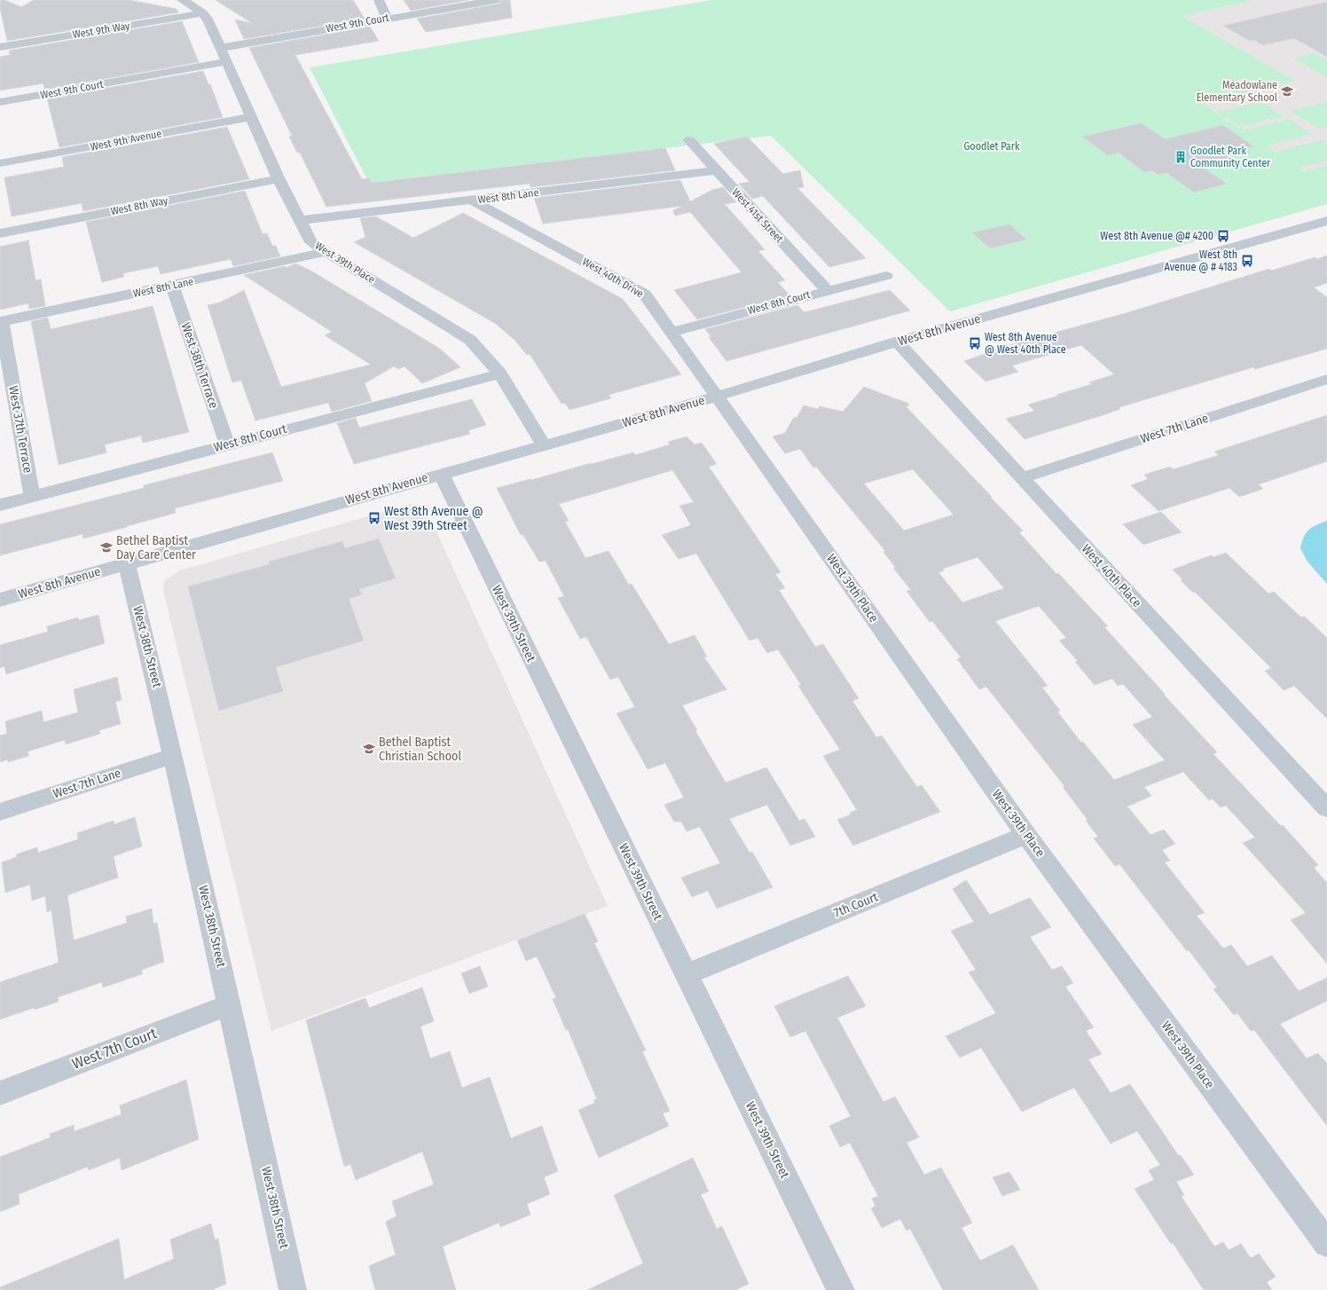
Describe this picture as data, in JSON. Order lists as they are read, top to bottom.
{
  "streets": {
    "street": [
      "West 9th Court",
      "West 9th Way",
      "West 9th Avenue",
      "West 8th Lane",
      "West 8th Way",
      "West 41st Street",
      "West 39th Place",
      "West 40th Drive",
      "West 8th Court",
      "West 8th Avenue",
      "West 38th Terrace",
      "West 7th Lane",
      "West 37th Terrace",
      "West 40th Place",
      "West 39th Street",
      "West 38th Street",
      "7th Court",
      "West 7th Court"
    ]
  },
  "crossings": [
    ["West 9th Court", "West 39th Place"],
    ["West 9th Way", "West 39th Place"],
    ["West 9th Avenue", "West 39th Place"],
    ["West 8th Lane", "West 41st Street"],
    ["West 8th Lane", "West 39th Place"],
    ["West 8th Lane", "West 40th Drive"],
    ["West 8th Lane", "West 38th Terrace"],
    ["West 8th Lane", "West 37th Terrace"],
    ["West 8th Way", "West 39th Place"],
    ["West 41st Street", "West 8th Court"],
    ["West 39th Place", "West 40th Drive"],
    ["West 39th Place", "West 8th Court"],
    ["West 39th Place", "West 8th Avenue"],
    ["West 39th Place", "7th Court"],
    ["West 40th Drive", "West 8th Court"],
    ["West 40th Drive", "West 8th Avenue"],
    ["West 8th Court", "West 38th Terrace"],
    ["West 8th Court", "West 37th Terrace"],
    ["West 8th Avenue", "West 40th Place"],
    ["West 8th Avenue", "West 39th Street"],
    ["West 8th Avenue", "West 38th Street"],
    ["West 7th Lane", "West 40th Place"],
    ["West 7th Lane", "West 38th Street"],
    ["West 39th Street", "7th Court"],
    ["West 38th Street", "West 7th Court"]
  ],
  "parks": ["Goodlet Park"],
  "places": {
    "school or university": ["Meadowlane Elementary School", "Bethel Baptist Day Care Center", "Bethel Baptist Christian School"],
    "building": ["Goodlet Park Community Center"],
    "bus stop": [
      "West 8th Avenue @# 4200",
      "West 8th Avenue @ # 4183",
      "West 8th Avenue @ West 40th Place",
      "West 8th Avenue @ West 39th Street"
    ]
  }
}
